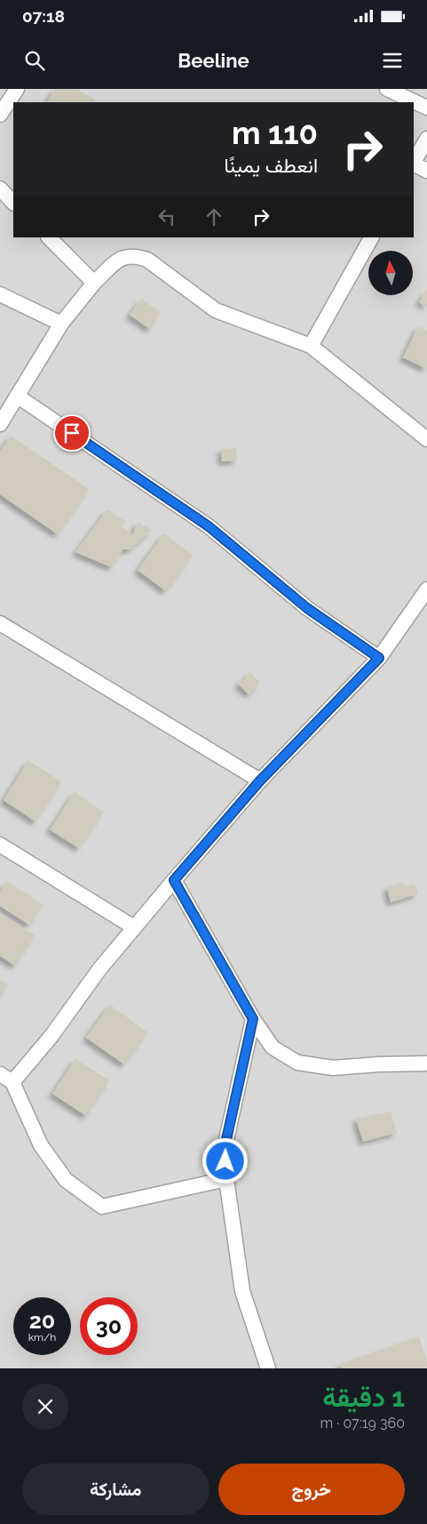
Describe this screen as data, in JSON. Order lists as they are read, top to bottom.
{
  "north": "top",
  "page": {
    "status": "07:18",
    "header": "Beeline",
    "turn": ["110 m", "انعطف يمينًا"],
    "speed": "20 km/h",
    "limit": "30",
    "heading": ["1 دقيقة", "360 m · 07:19"],
    "buttons": ["خروج", "مشاركة"]
  }
}
